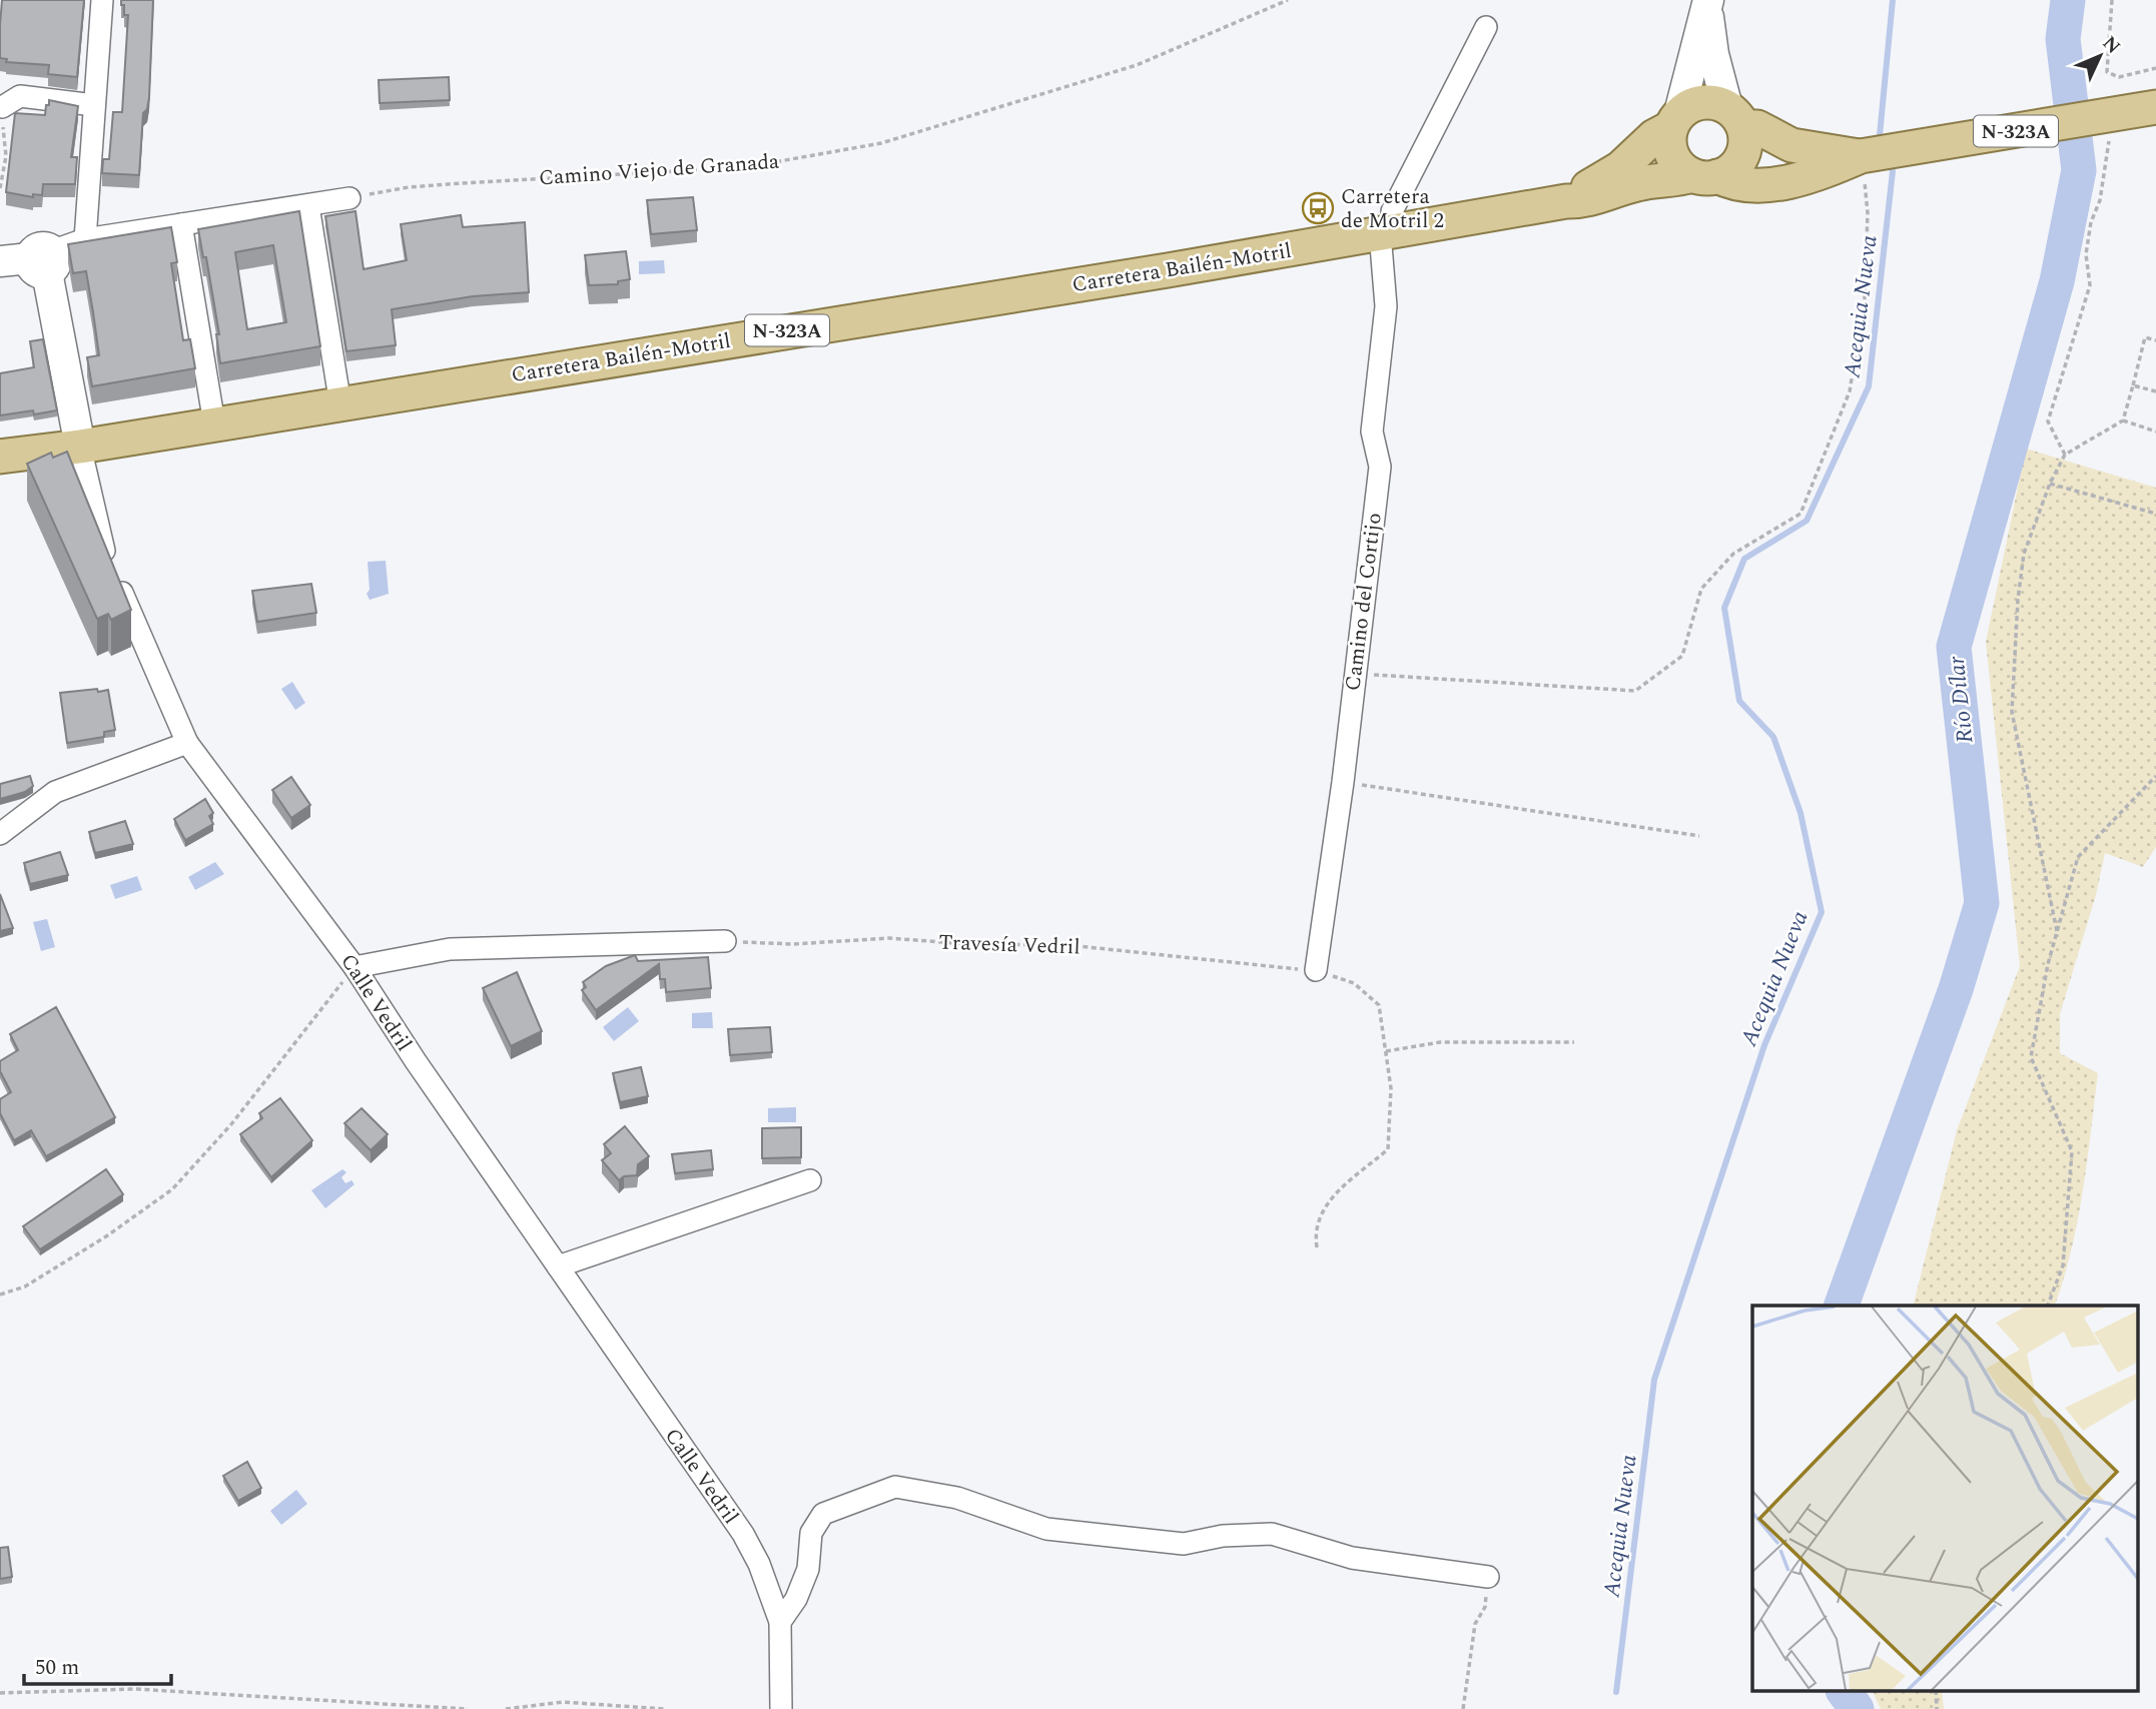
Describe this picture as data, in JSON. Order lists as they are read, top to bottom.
{
  "streets": {
    "main road": ["N-323A", "Carretera Bailén-Motril"],
    "street": ["Camino del Cortijo", "Calle Vedril"],
    "path": ["Camino Viejo de Granada", "Travesía Vedril"]
  },
  "crossings": [
    ["N-323A", "Carretera Bailén-Motril"],
    ["Carretera Bailén-Motril", "Camino del Cortijo"],
    ["Carretera Bailén-Motril", "Calle Vedril"],
    ["Camino del Cortijo", "Travesía Vedril"]
  ],
  "water": ["Acequia Nueva", "Río Dílar"],
  "places": {
    "bus stop": ["Carretera de Motril 2"]
  },
  "scale_bar": "50 m",
  "north": "top right"
}
